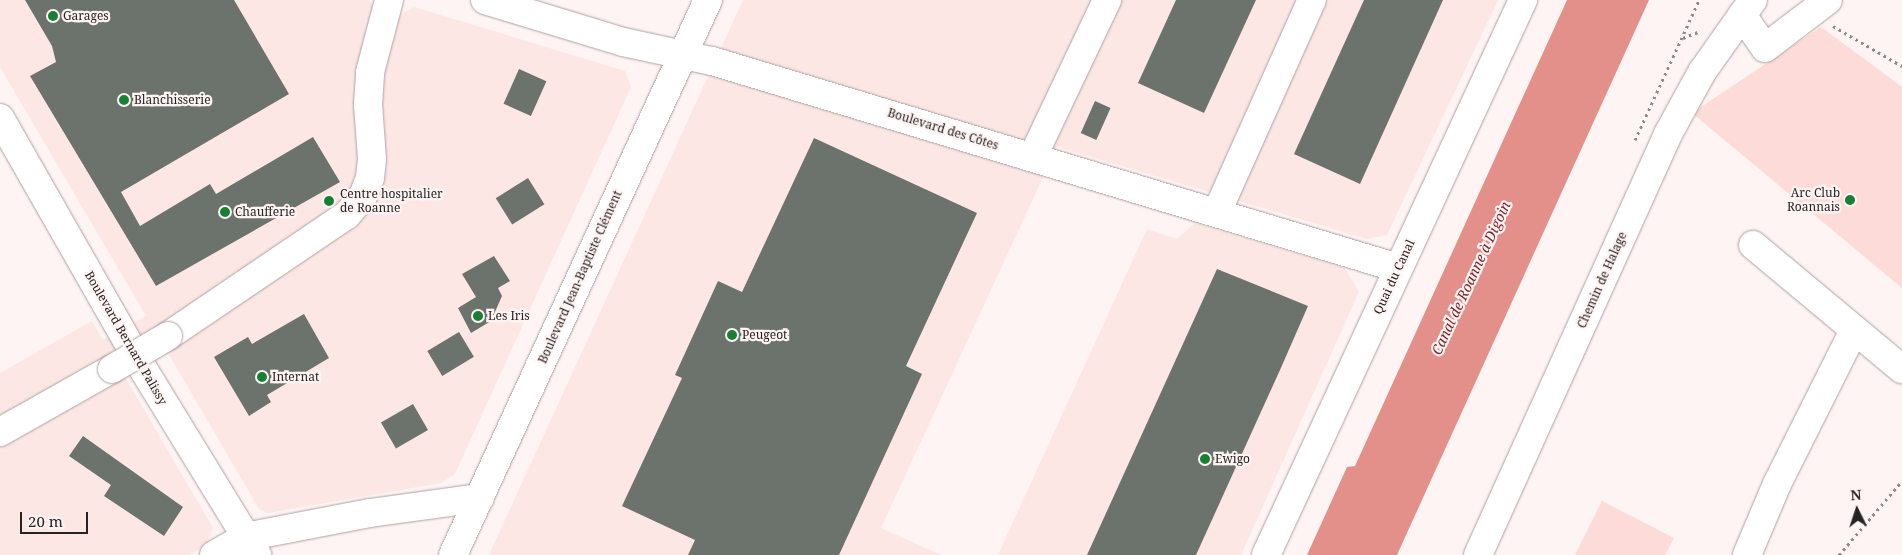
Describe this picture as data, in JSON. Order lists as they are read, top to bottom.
{
  "streets": {
    "street": [
      "Boulevard des Côtes",
      "Boulevard Jean-Baptiste Clément",
      "Quai du Canal",
      "Chemin de Halage",
      "Boulevard Bernard Palissy"
    ]
  },
  "crossings": [
    ["Boulevard des Côtes", "Boulevard Jean-Baptiste Clément"],
    ["Boulevard des Côtes", "Quai du Canal"]
  ],
  "water": ["Canal de Roanne à Digoin"],
  "places": [
    "Garages",
    "Blanchisserie",
    "Arc Club Roannais",
    "Centre hospitalier de Roanne",
    "Chaufferie",
    "Les Iris",
    "Peugeot",
    "Internat",
    "Ewigo"
  ],
  "scale_bar": "20 m",
  "north": "top"
}
